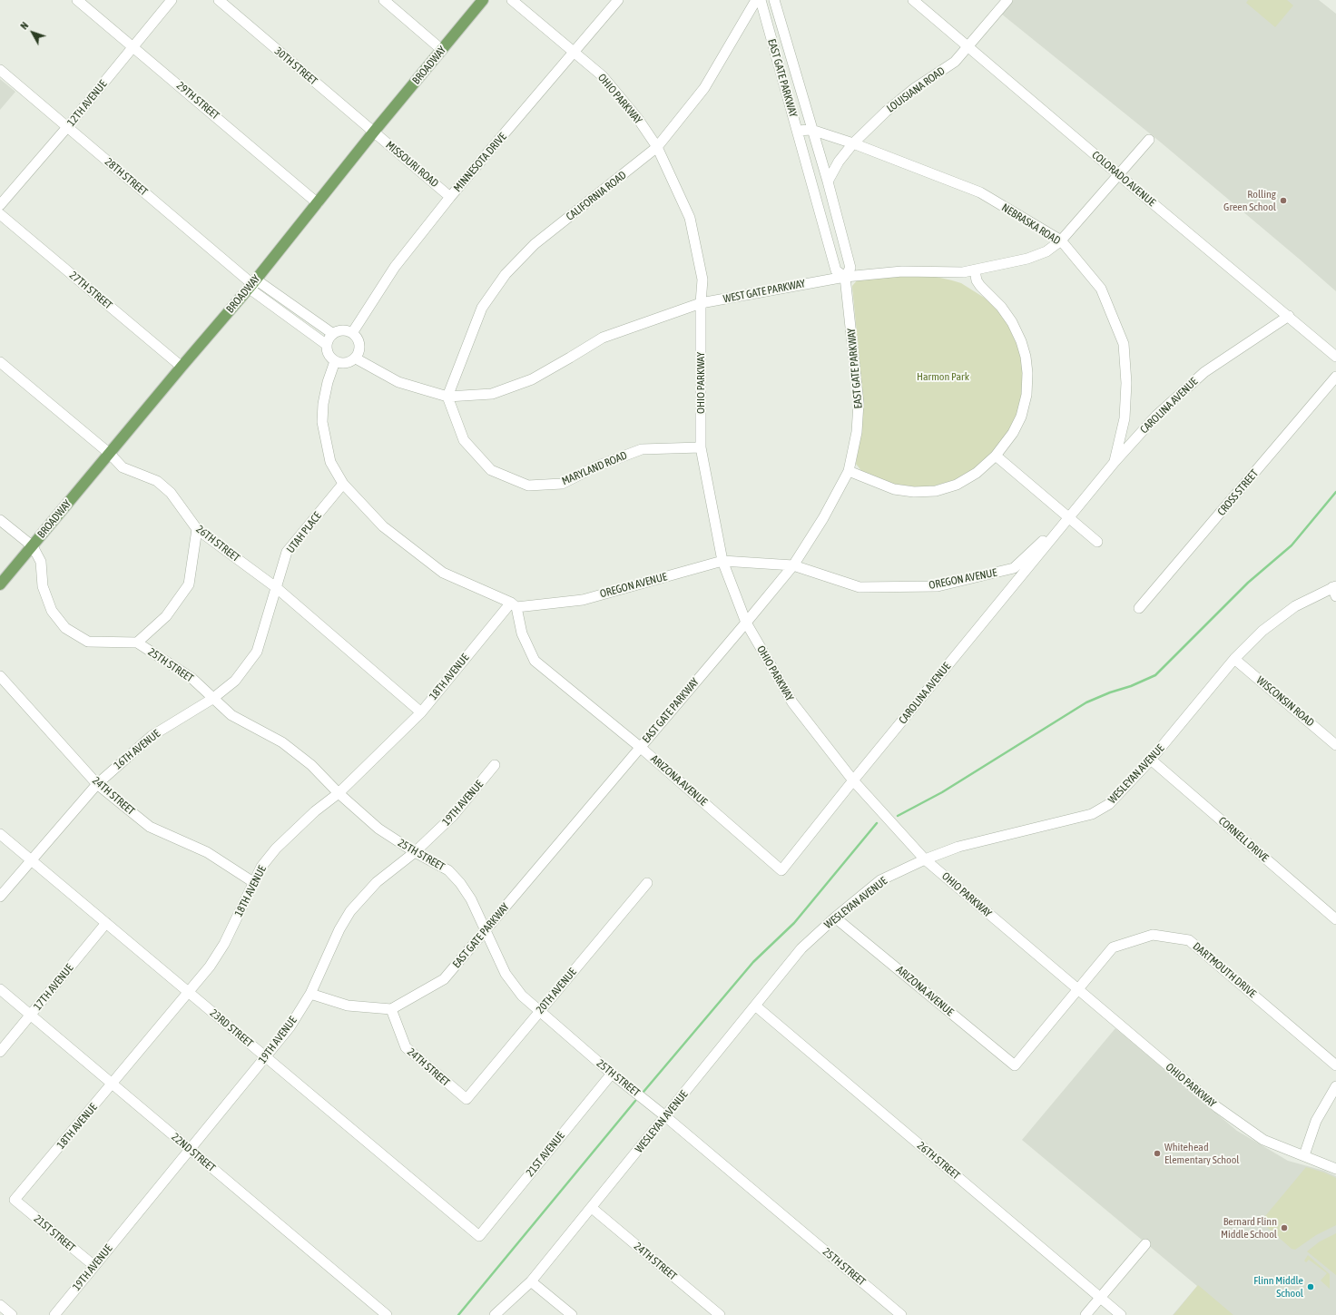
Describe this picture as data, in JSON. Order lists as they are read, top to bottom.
{
  "streets": {
    "main road": ["BROADWAY"],
    "street": [
      "30TH STREET",
      "EAST GATE PARKWAY",
      "LOUISIANA ROAD",
      "OHIO PARKWAY",
      "29TH STREET",
      "12TH AVENUE",
      "MINNESOTA DRIVE",
      "MISSOURI ROAD",
      "28TH STREET",
      "COLORADO AVENUE",
      "CALIFORNIA ROAD",
      "NEBRASKA ROAD",
      "27TH STREET",
      "WEST GATE PARKWAY",
      "CAROLINA AVENUE",
      "MARYLAND ROAD",
      "CROSS STREET",
      "UTAH PLACE",
      "26TH STREET",
      "OREGON AVENUE",
      "25TH STREET",
      "18TH AVENUE",
      "WISCONSIN ROAD",
      "16TH AVENUE",
      "WESLEYAN AVENUE",
      "ARIZONA AVENUE",
      "24TH STREET",
      "19TH AVENUE",
      "CORNELL DRIVE",
      "DARTMOUTH DRIVE",
      "17TH AVENUE",
      "20TH AVENUE",
      "23RD STREET",
      "22ND STREET",
      "21ST AVENUE",
      "21ST STREET"
    ]
  },
  "crossings": [
    ["BROADWAY", "30TH STREET"],
    ["BROADWAY", "29TH STREET"],
    ["BROADWAY", "MISSOURI ROAD"],
    ["BROADWAY", "28TH STREET"],
    ["BROADWAY", "27TH STREET"],
    ["BROADWAY", "26TH STREET"],
    ["BROADWAY", "25TH STREET"],
    ["30TH STREET", "MISSOURI ROAD"],
    ["EAST GATE PARKWAY", "LOUISIANA ROAD"],
    ["EAST GATE PARKWAY", "OHIO PARKWAY"],
    ["EAST GATE PARKWAY", "NEBRASKA ROAD"],
    ["EAST GATE PARKWAY", "WEST GATE PARKWAY"],
    ["EAST GATE PARKWAY", "OREGON AVENUE"],
    ["EAST GATE PARKWAY", "25TH STREET"],
    ["EAST GATE PARKWAY", "ARIZONA AVENUE"],
    ["EAST GATE PARKWAY", "24TH STREET"],
    ["LOUISIANA ROAD", "COLORADO AVENUE"],
    ["LOUISIANA ROAD", "NEBRASKA ROAD"],
    ["OHIO PARKWAY", "MINNESOTA DRIVE"],
    ["OHIO PARKWAY", "CALIFORNIA ROAD"],
    ["OHIO PARKWAY", "WEST GATE PARKWAY"],
    ["OHIO PARKWAY", "CAROLINA AVENUE"],
    ["OHIO PARKWAY", "MARYLAND ROAD"],
    ["OHIO PARKWAY", "OREGON AVENUE"],
    ["OHIO PARKWAY", "WESLEYAN AVENUE"],
    ["OHIO PARKWAY", "DARTMOUTH DRIVE"],
    ["29TH STREET", "12TH AVENUE"],
    ["12TH AVENUE", "28TH STREET"],
    ["MINNESOTA DRIVE", "MISSOURI ROAD"],
    ["MINNESOTA DRIVE", "WEST GATE PARKWAY"],
    ["COLORADO AVENUE", "WEST GATE PARKWAY"],
    ["COLORADO AVENUE", "CAROLINA AVENUE"],
    ["CALIFORNIA ROAD", "WEST GATE PARKWAY"],
    ["CALIFORNIA ROAD", "MARYLAND ROAD"],
    ["NEBRASKA ROAD", "WEST GATE PARKWAY"],
    ["NEBRASKA ROAD", "CAROLINA AVENUE"],
    ["WEST GATE PARKWAY", "MARYLAND ROAD"],
    ["CAROLINA AVENUE", "OREGON AVENUE"],
    ["CAROLINA AVENUE", "ARIZONA AVENUE"],
    ["UTAH PLACE", "26TH STREET"],
    ["UTAH PLACE", "16TH AVENUE"],
    ["26TH STREET", "18TH AVENUE"],
    ["26TH STREET", "16TH AVENUE"],
    ["26TH STREET", "WESLEYAN AVENUE"],
    ["OREGON AVENUE", "18TH AVENUE"],
    ["OREGON AVENUE", "ARIZONA AVENUE"],
    ["25TH STREET", "18TH AVENUE"],
    ["25TH STREET", "16TH AVENUE"],
    ["25TH STREET", "WESLEYAN AVENUE"],
    ["25TH STREET", "19TH AVENUE"],
    ["25TH STREET", "20TH AVENUE"],
    ["25TH STREET", "21ST AVENUE"],
    ["18TH AVENUE", "ARIZONA AVENUE"],
    ["18TH AVENUE", "24TH STREET"],
    ["18TH AVENUE", "23RD STREET"],
    ["18TH AVENUE", "22ND STREET"],
    ["18TH AVENUE", "21ST STREET"],
    ["WISCONSIN ROAD", "WESLEYAN AVENUE"],
    ["16TH AVENUE", "24TH STREET"],
    ["16TH AVENUE", "23RD STREET"],
    ["WESLEYAN AVENUE", "ARIZONA AVENUE"],
    ["WESLEYAN AVENUE", "24TH STREET"],
    ["WESLEYAN AVENUE", "CORNELL DRIVE"],
    ["ARIZONA AVENUE", "DARTMOUTH DRIVE"],
    ["24TH STREET", "20TH AVENUE"],
    ["19TH AVENUE", "23RD STREET"],
    ["19TH AVENUE", "22ND STREET"],
    ["19TH AVENUE", "21ST STREET"],
    ["17TH AVENUE", "23RD STREET"],
    ["17TH AVENUE", "22ND STREET"],
    ["23RD STREET", "21ST AVENUE"]
  ],
  "parks": ["Harmon Park"],
  "places": [
    "Rolling Green School",
    "Whitehead Elementary School",
    "Bernard Flinn Middle School",
    "Flinn Middle School"
  ],
  "north": "top left"
}
